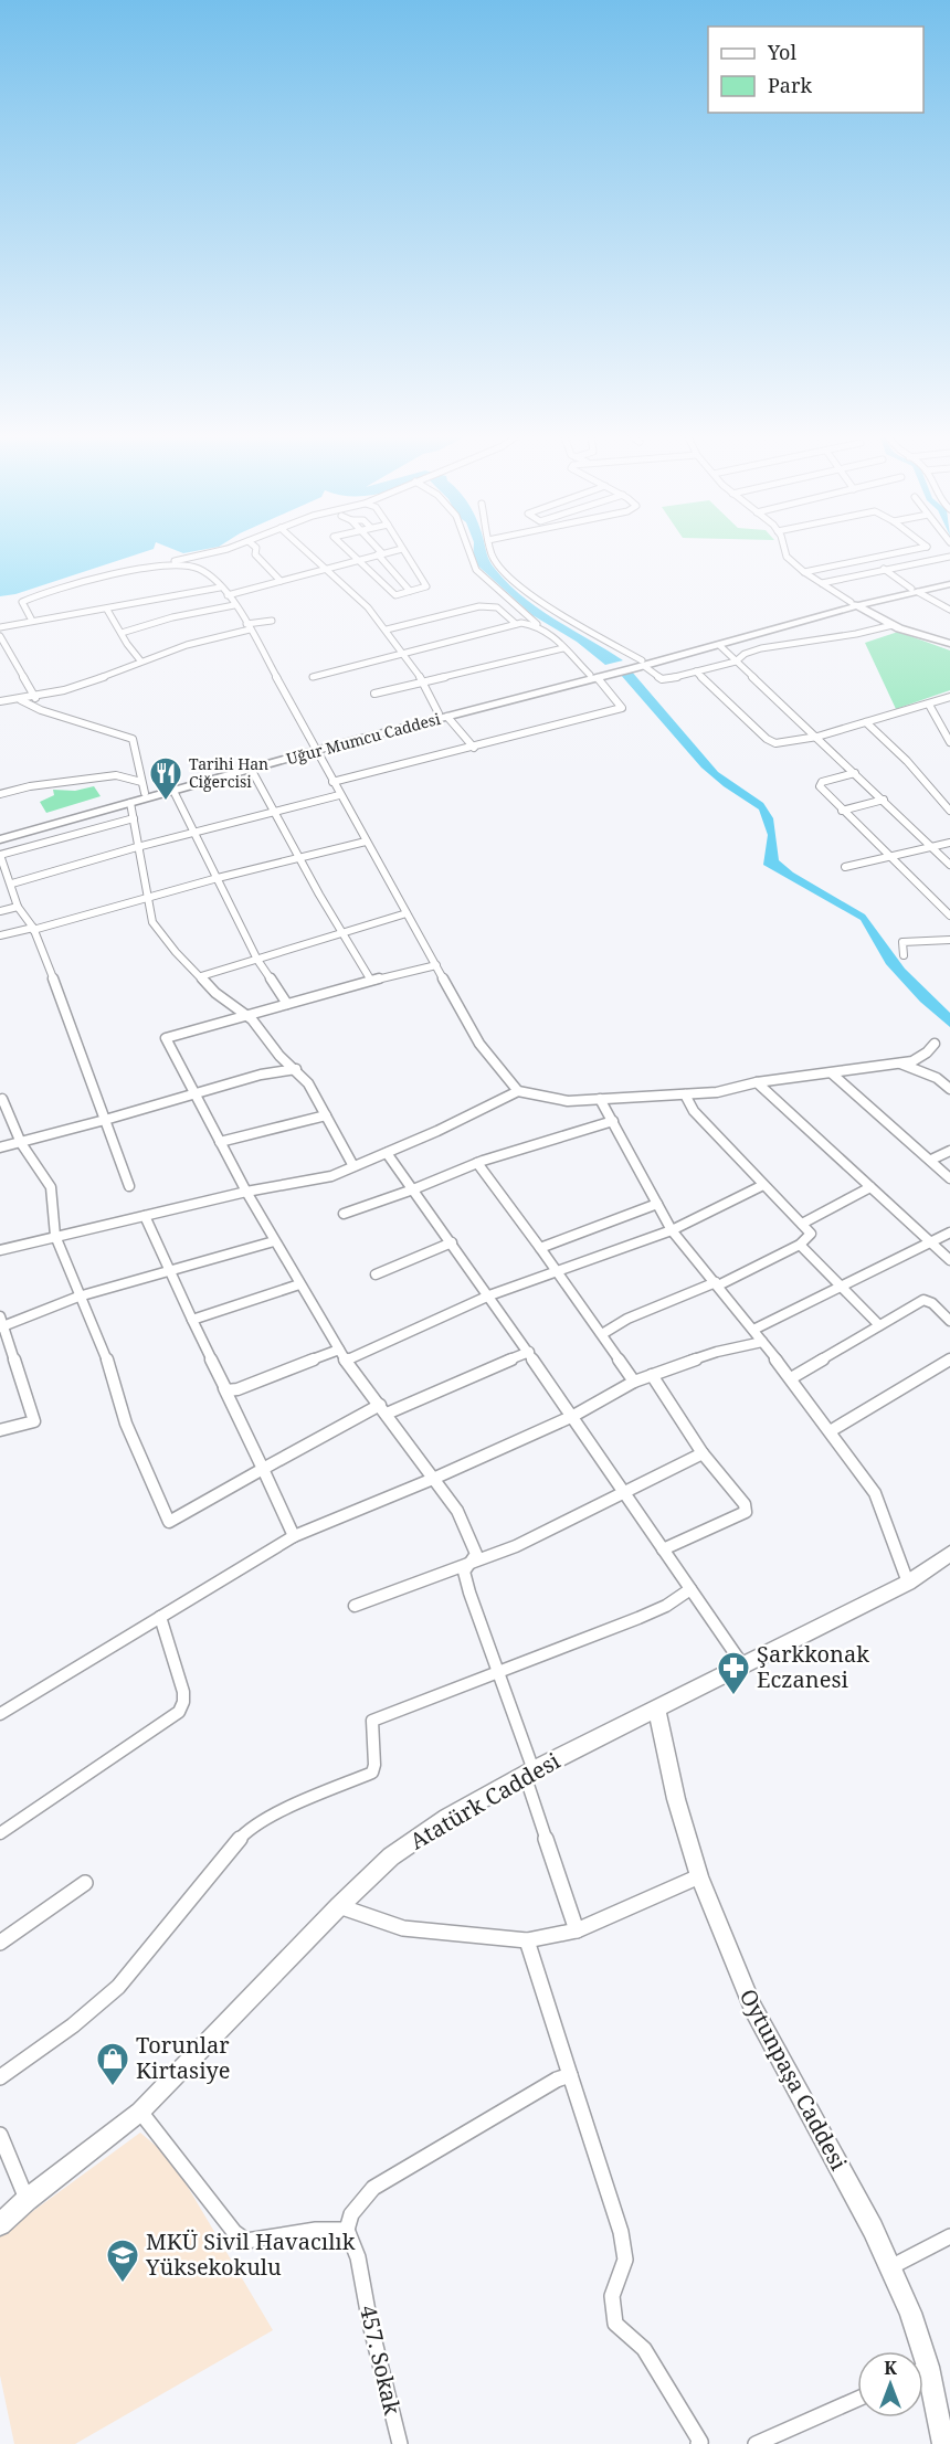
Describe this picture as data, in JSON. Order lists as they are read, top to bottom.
{
  "streets": {
    "street": [
      "Uğur Mumcu Caddesi",
      "Atatürk Caddesi",
      "Oytunpaşa Caddesi",
      "457. Sokak"
    ]
  },
  "crossings": [
    ["Atatürk Caddesi", "Oytunpaşa Caddesi"]
  ],
  "places": {
    "restaurant": ["Tarihi Han Ciğercisi"],
    "pharmacy": ["Şarkkonak Eczanesi"],
    "shop": ["Torunlar Kirtasiye"],
    "school or university": ["MKÜ Sivil Havacılık Yüksekokulu"]
  },
  "legend": ["Yol", "Park"],
  "north": "top"
}
